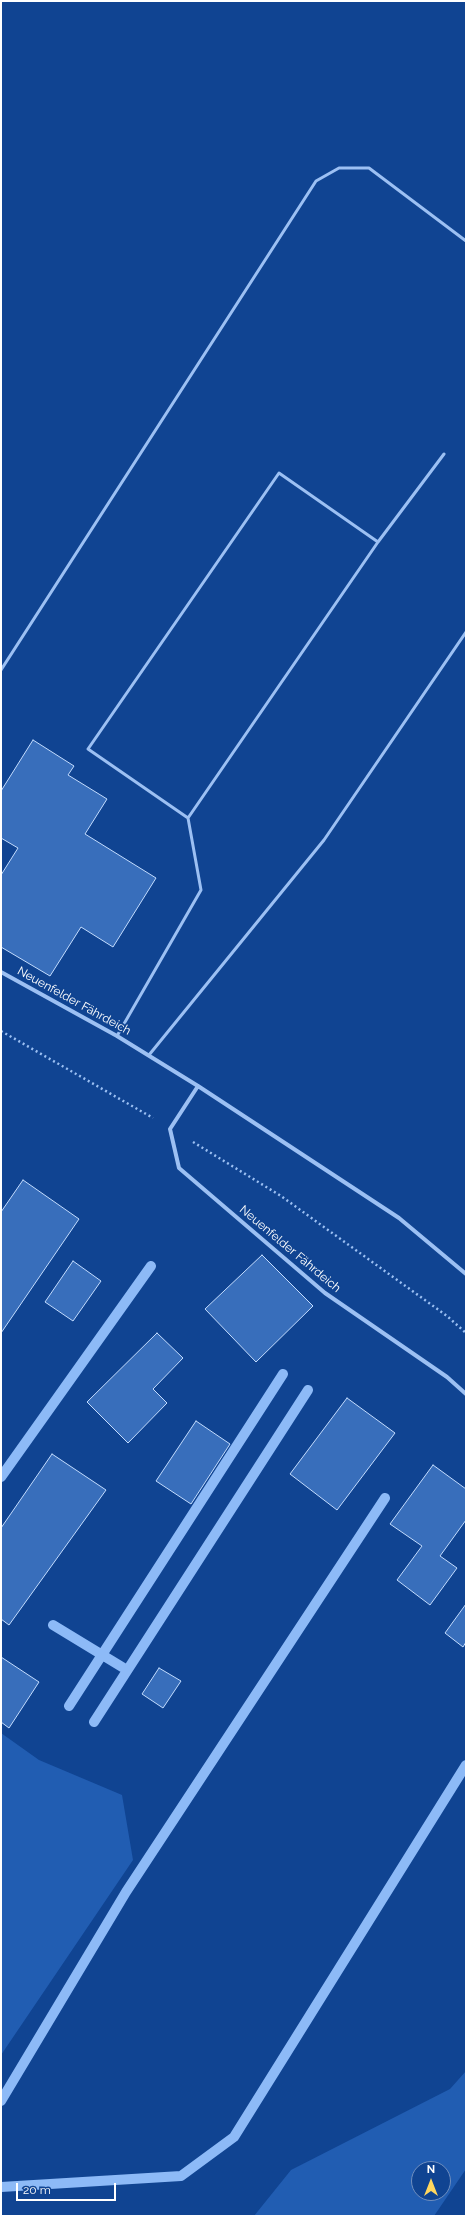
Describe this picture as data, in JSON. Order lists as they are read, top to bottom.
{
  "streets": {
    "street": ["Neuenfelder Fährdeich"]
  },
  "scale_bar": "20 m",
  "north": "top"
}
